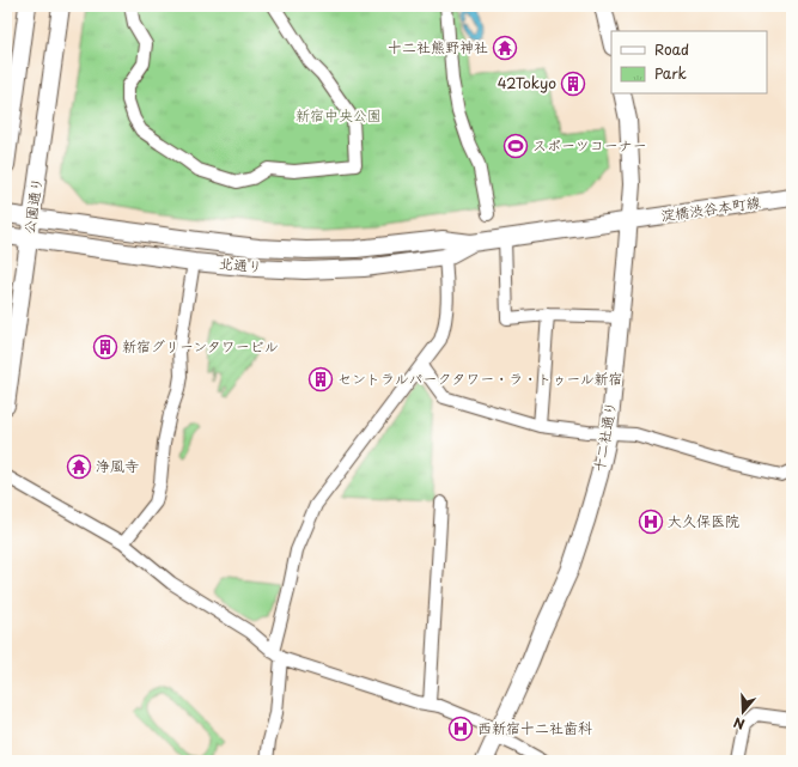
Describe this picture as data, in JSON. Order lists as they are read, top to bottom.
{
  "streets": {
    "main road": [
      "公園通り",
      "淀橋渋谷本町線",
      "北通り",
      "十二社通り"
    ]
  },
  "crossings": [
    ["公園通り", "北通り"],
    ["淀橋渋谷本町線", "北通り"],
    ["淀橋渋谷本町線", "十二社通り"],
    ["北通り", "十二社通り"]
  ],
  "parks": ["新宿中央公園"],
  "places": {
    "temple": ["十二社熊野神社", "浄風寺"],
    "building": ["42Tokyo", "新宿グリーンタワービル", "セントラルパークタワー・ラ・トゥール新宿"],
    "sports": ["スポーツコーナー"],
    "hospital": ["大久保医院", "西新宿十二社歯科"]
  },
  "legend": ["Road", "Park"],
  "north": "bottom"
}
